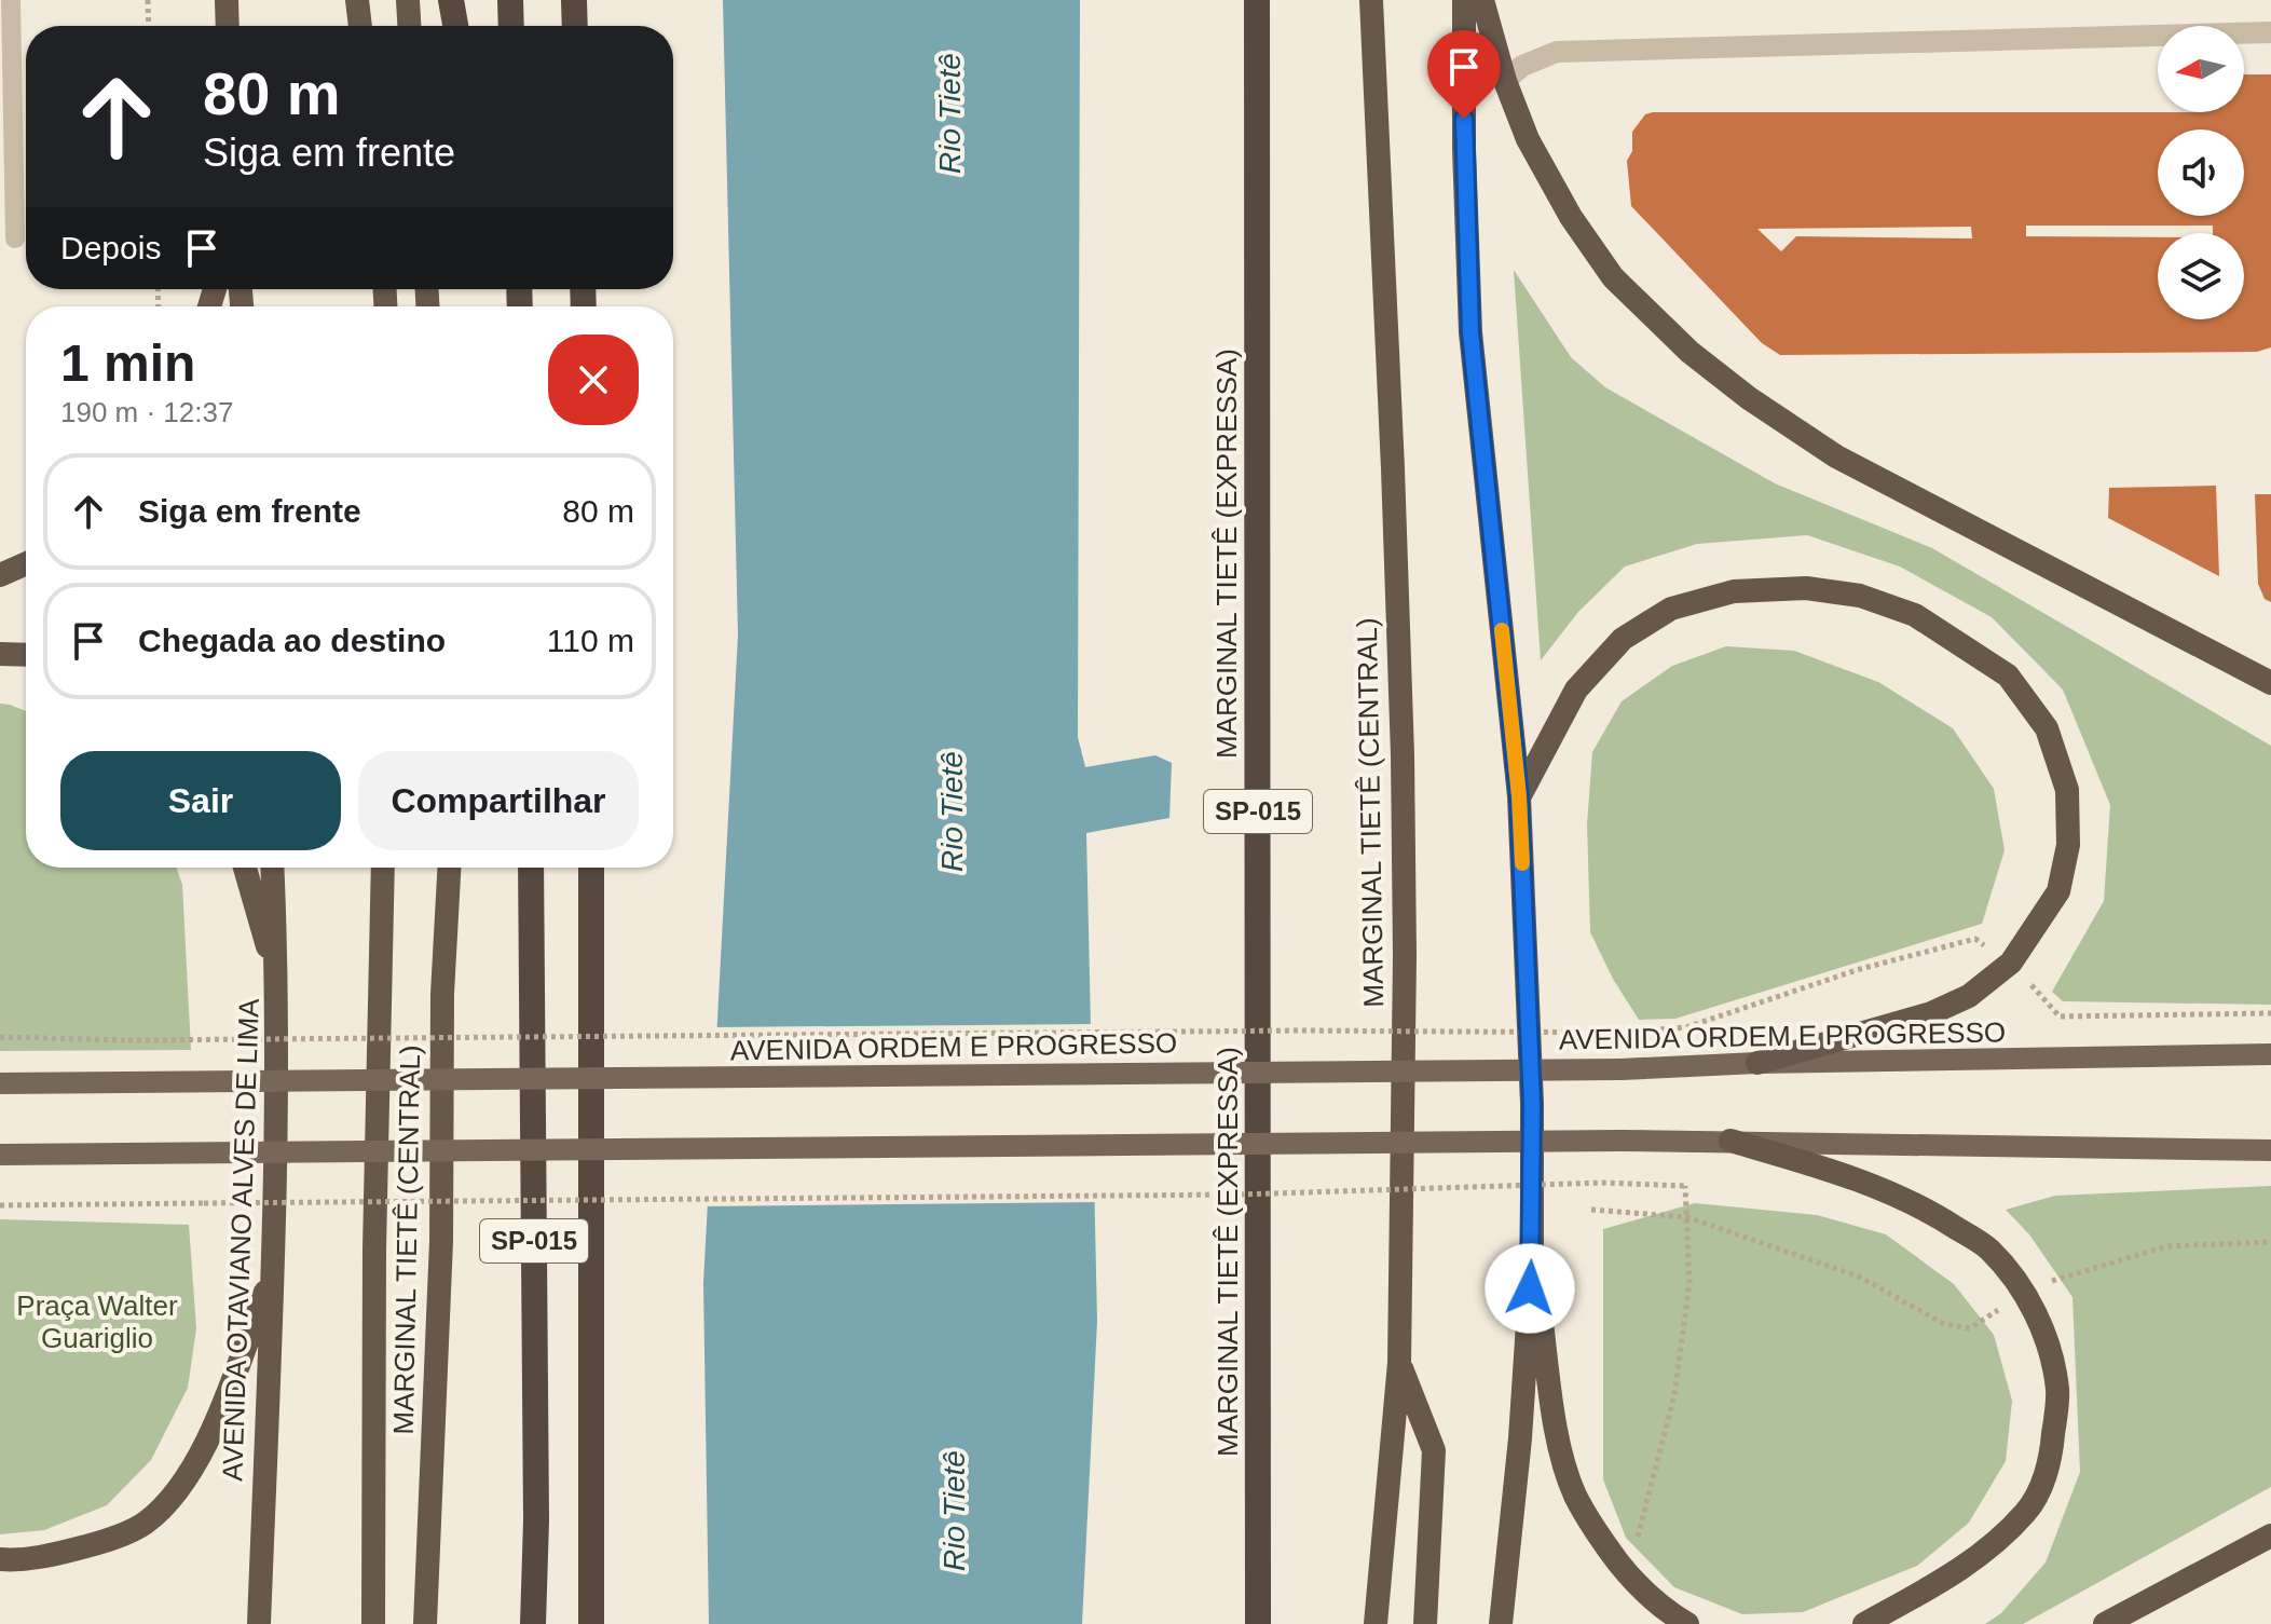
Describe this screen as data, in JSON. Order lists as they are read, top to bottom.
{
  "streets": {
    "highway": [
      "MARGINAL TIETÊ (EXPRESSA)",
      "SP-015",
      "MARGINAL TIETÊ (CENTRAL)",
      "AVENIDA OTAVIANO ALVES DE LIMA"
    ],
    "main road": ["AVENIDA ORDEM E PROGRESSO"]
  },
  "water": ["Rio Tietê"],
  "parks": ["Praça Walter Guariglio"],
  "north": "left",
  "page": {
    "turn": ["80 m", "Siga em frente"],
    "then": "Depois",
    "heading": ["1 min", "190 m · 12:37"],
    "list": [
      {
        "name": "Siga em frente",
        "value": "80 m"
      },
      {
        "name": "Chegada ao destino",
        "value": "110 m"
      }
    ],
    "buttons": ["Sair", "Compartilhar"]
  }
}
